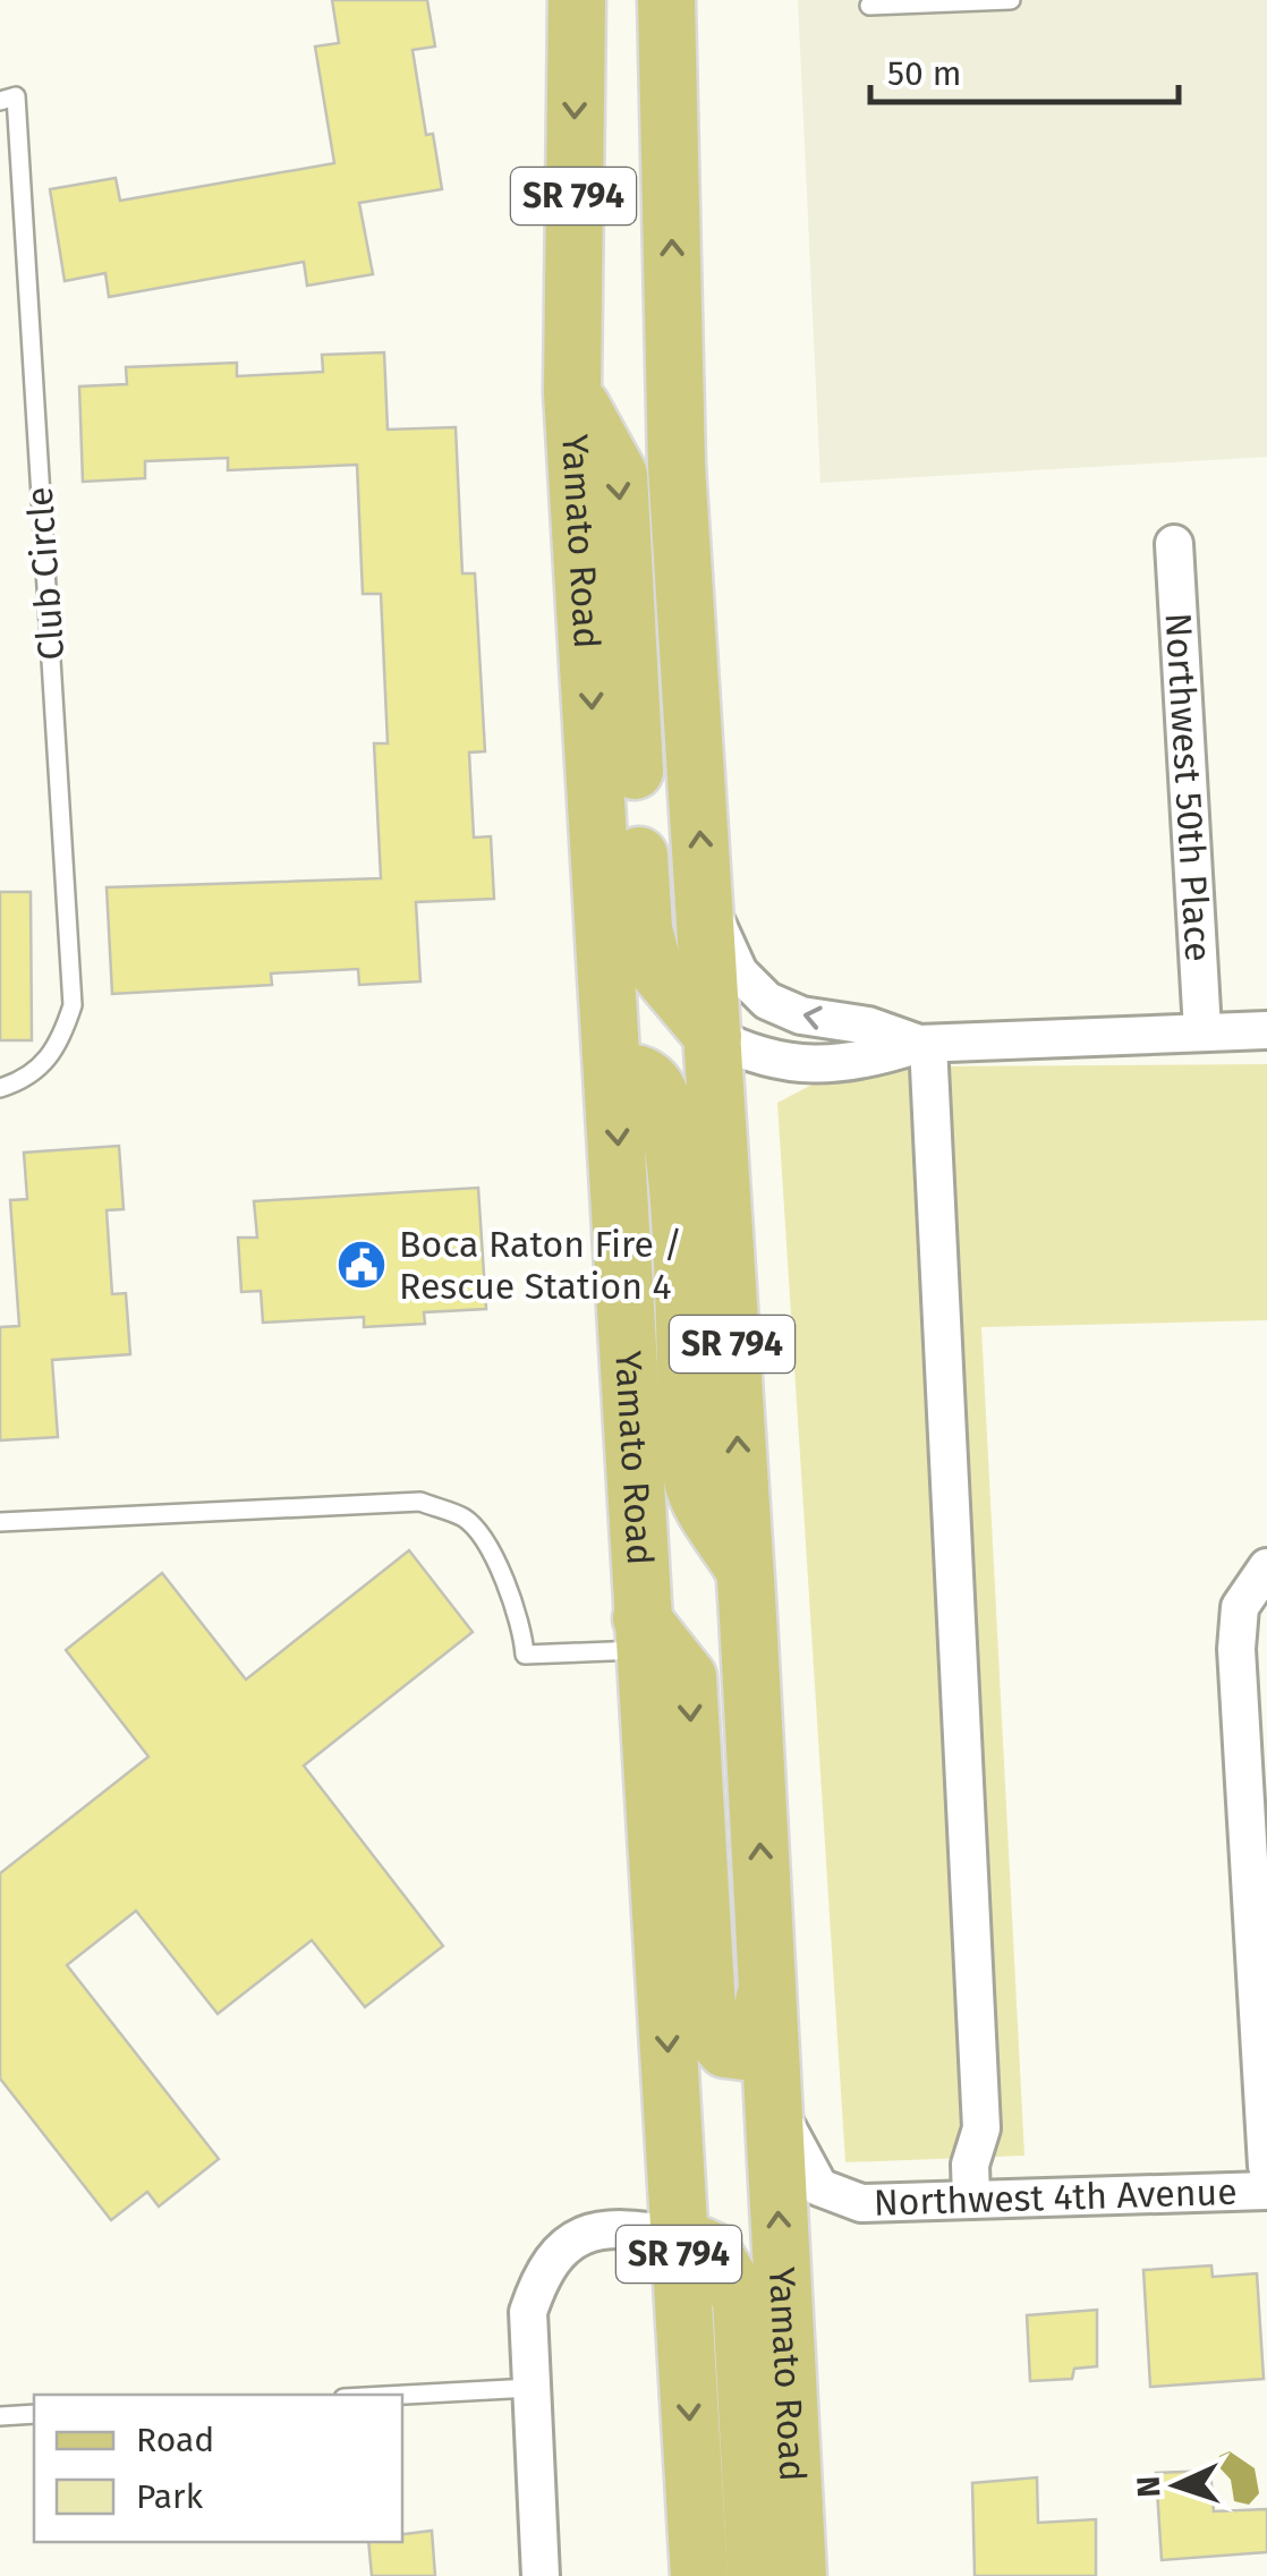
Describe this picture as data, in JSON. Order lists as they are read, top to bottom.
{
  "streets": {
    "main road": ["SR 794", "Yamato Road"],
    "street": ["Northwest 50th Place", "Northwest 4th Avenue"],
    "lane": ["Club Circle"]
  },
  "crossings": [
    ["Yamato Road", "Northwest 4th Avenue"]
  ],
  "places": {
    "public building": ["Boca Raton Fire / Rescue Station 4"]
  },
  "legend": ["Road", "Park"],
  "scale_bar": "50 m",
  "north": "left"
}
